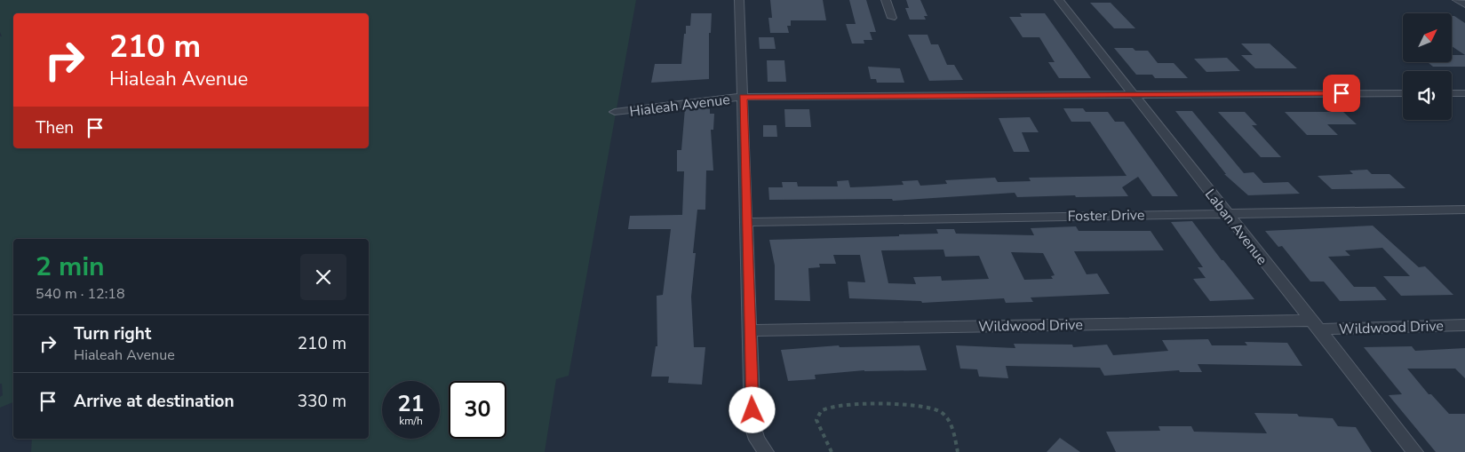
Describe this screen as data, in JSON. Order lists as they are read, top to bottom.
{
  "streets": {
    "street": [
      "Hialeah Avenue",
      "Foster Drive",
      "Laban Avenue",
      "Wildwood Drive"
    ]
  },
  "crossings": [
    ["Hialeah Avenue", "Laban Avenue"],
    ["Foster Drive", "Laban Avenue"],
    ["Laban Avenue", "Wildwood Drive"]
  ],
  "north": "top right",
  "page": {
    "turn": ["210 m", "Hialeah Avenue"],
    "then": "Then",
    "heading": ["2 min", "540 m · 12:18"],
    "list": [
      {
        "name": "Turn right",
        "note": "Hialeah Avenue",
        "value": "210 m"
      },
      {
        "name": "Arrive at destination",
        "value": "330 m"
      }
    ],
    "speed": "21 km/h",
    "limit": "30"
  }
}
